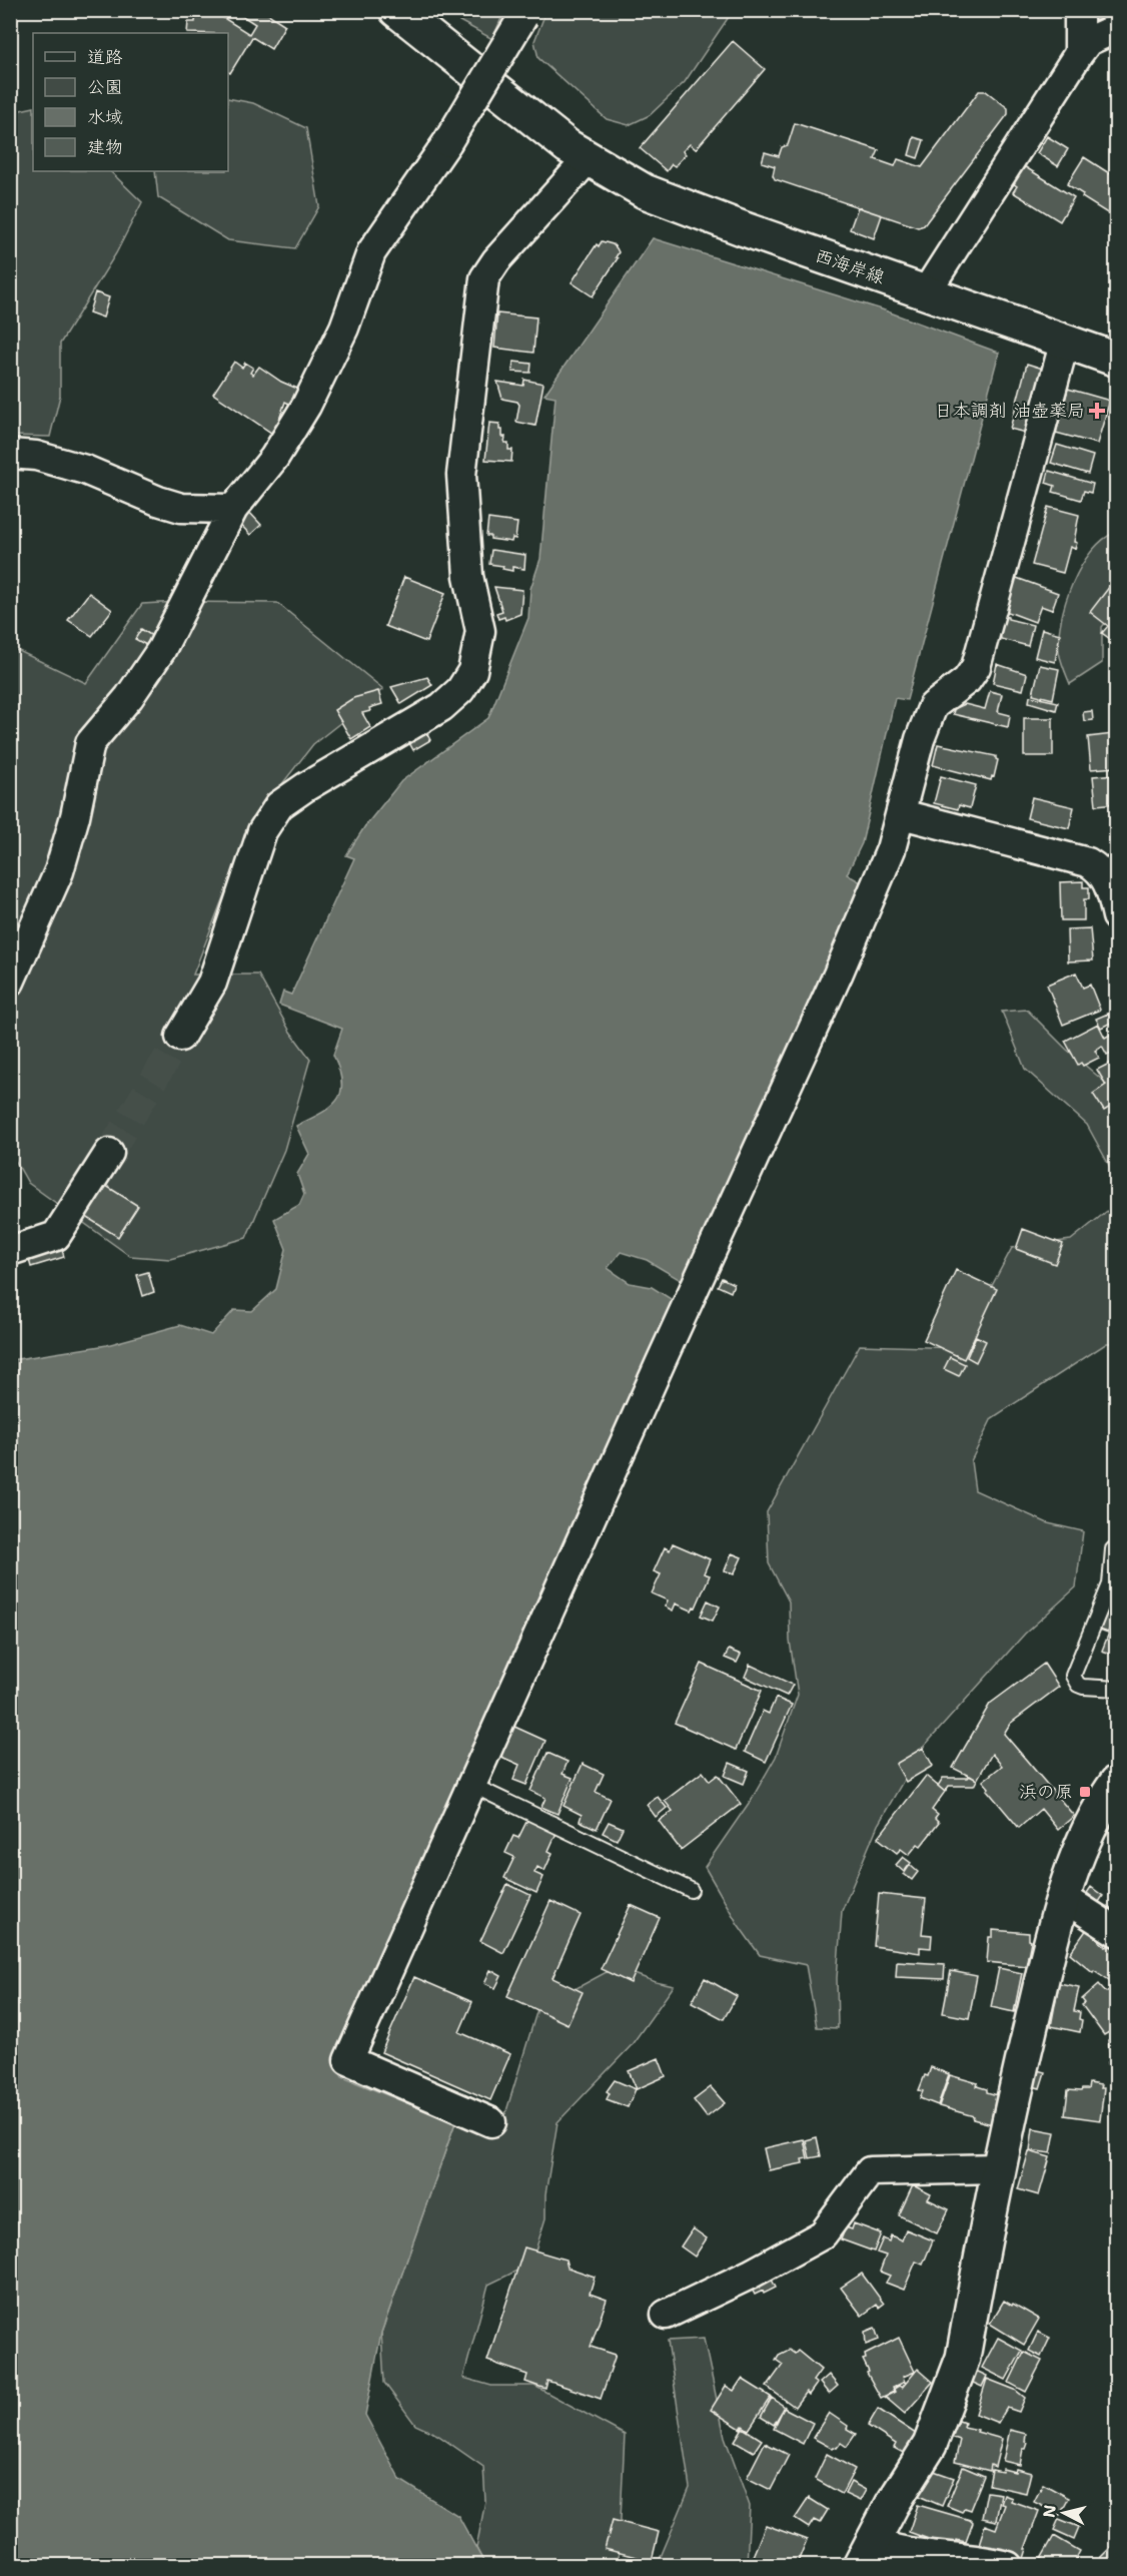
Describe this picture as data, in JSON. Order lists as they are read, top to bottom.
{
  "streets": {
    "street": ["西海岸線"]
  },
  "places": {
    "health": ["日本調剤 油壺薬局"],
    "transit": ["浜の原"]
  },
  "legend": [
    "道路",
    "公園",
    "水域",
    "建物"
  ],
  "north": "left"
}
